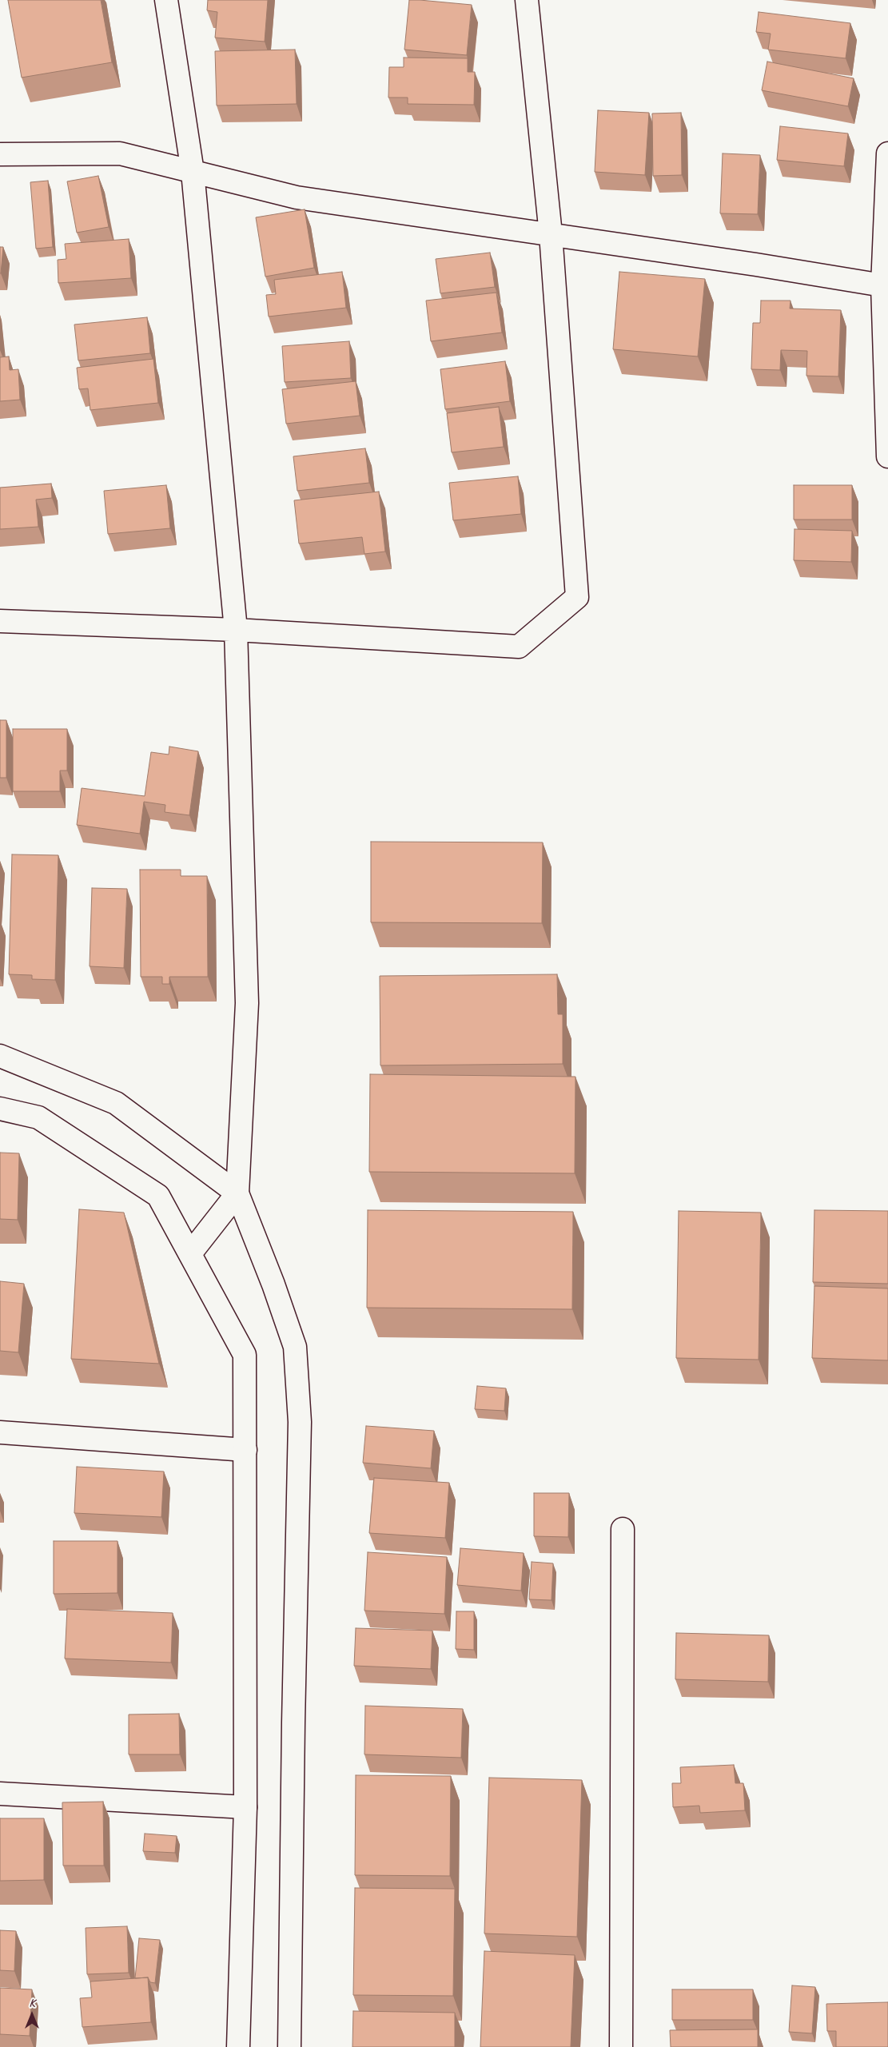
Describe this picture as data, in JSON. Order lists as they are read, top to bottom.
{
  "north": "top"
}
